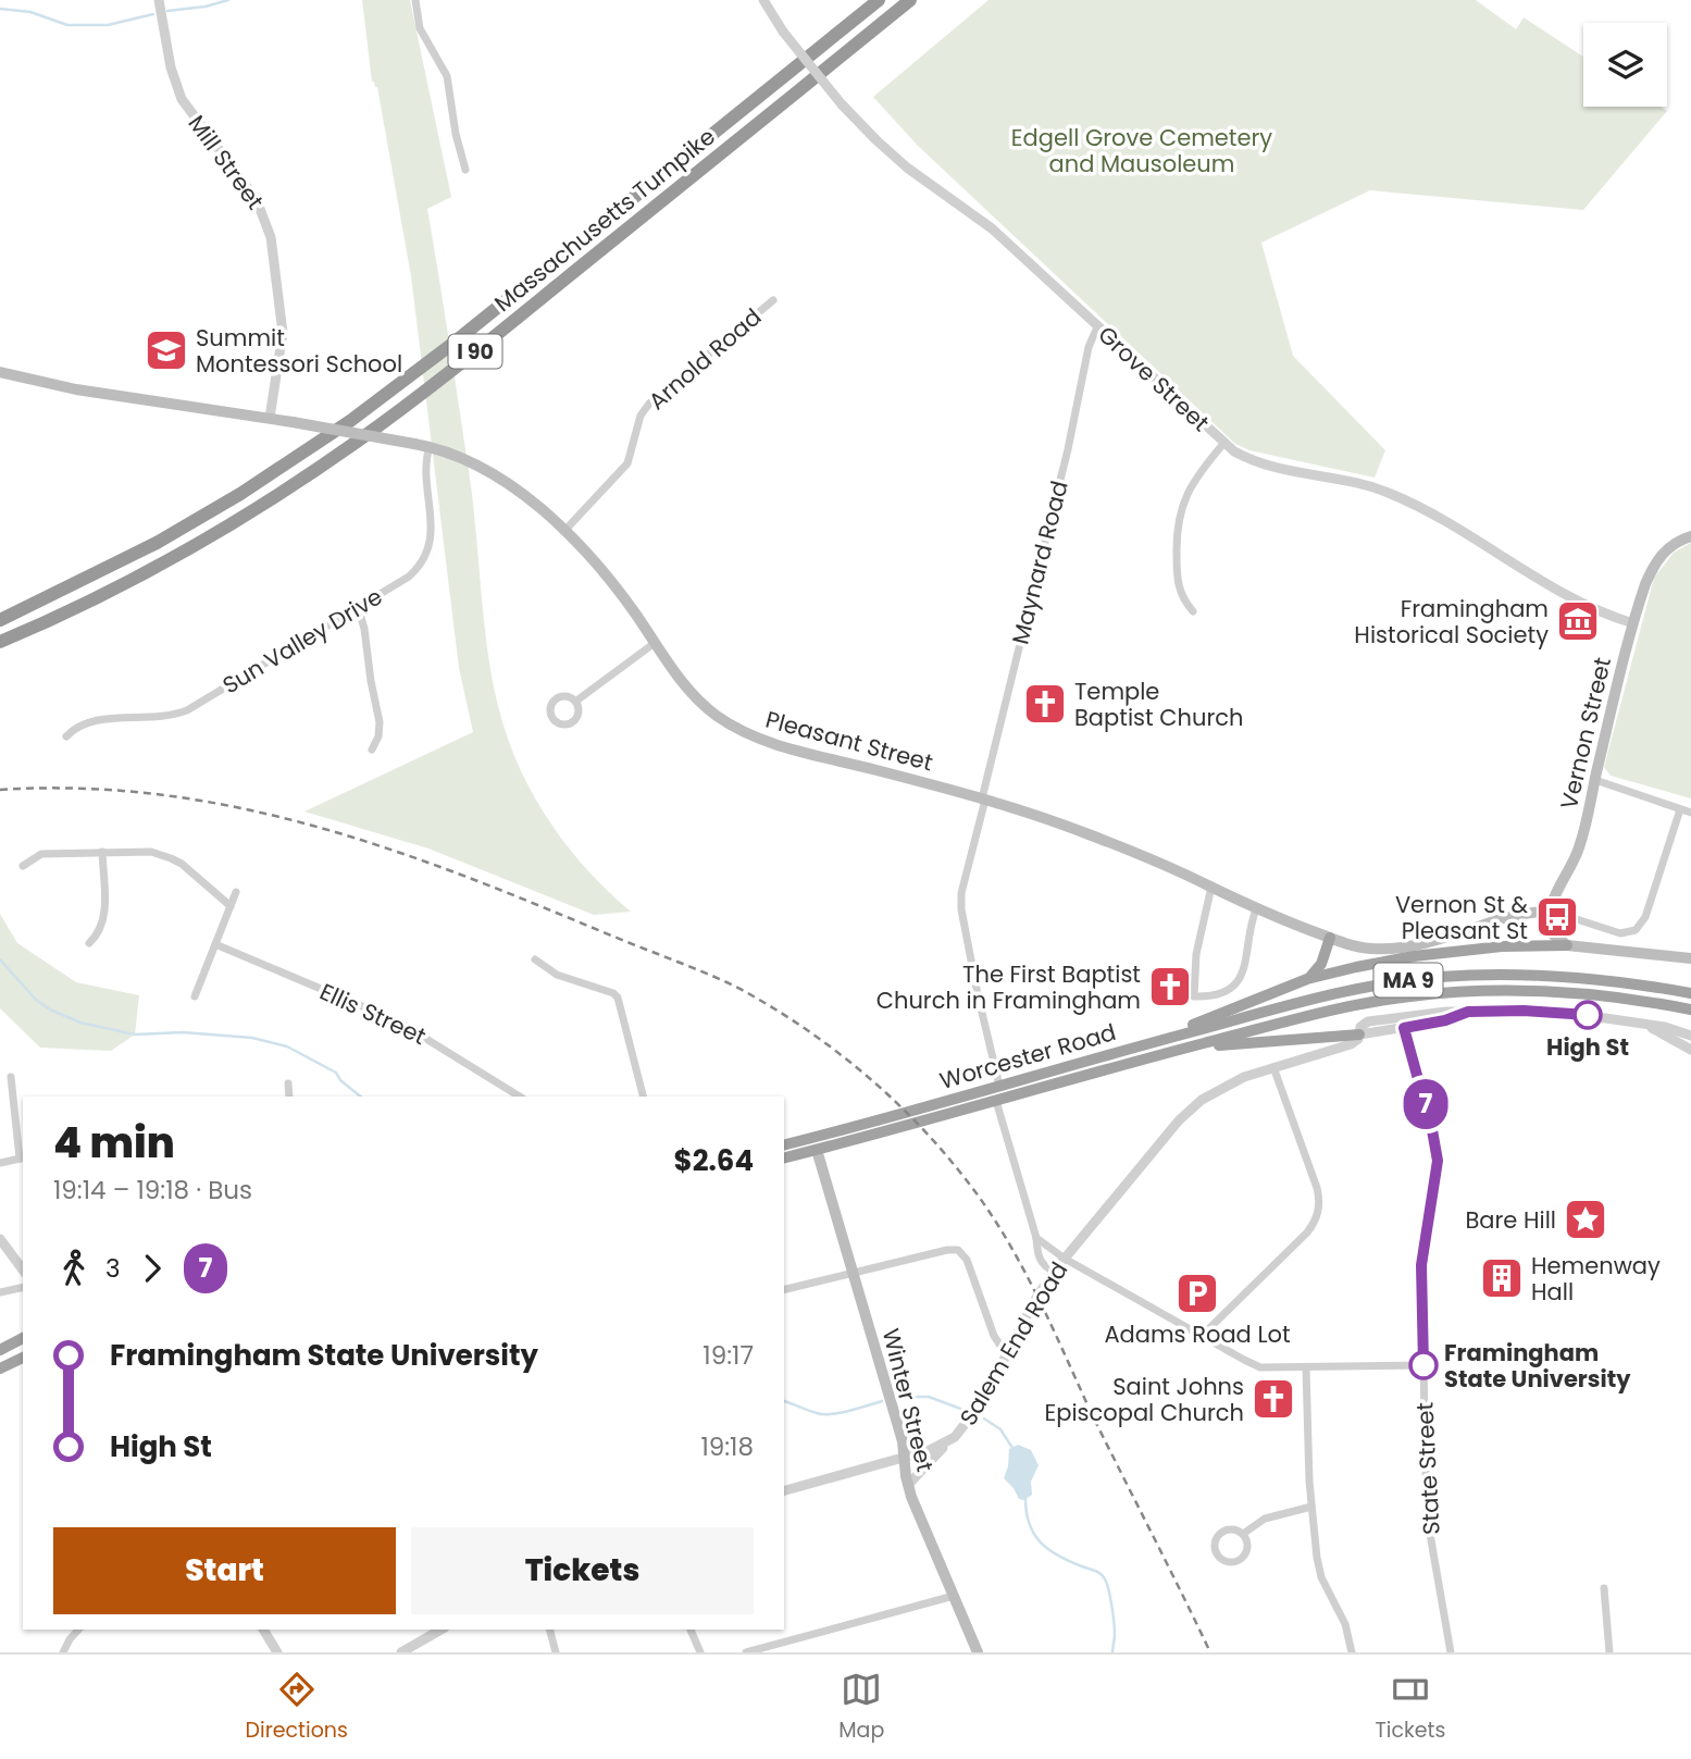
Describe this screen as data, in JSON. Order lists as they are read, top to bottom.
{
  "streets": {
    "highway": [
      "Massachusetts Turnpike",
      "I 90",
      "MA 9",
      "Worcester Road"
    ],
    "main road": ["Vernon Street", "Pleasant Street", "Winter Street"],
    "street": [
      "Mill Street",
      "Arnold Road",
      "Grove Street",
      "Maynard Road",
      "Sun Valley Drive",
      "Ellis Street",
      "Salem End Road",
      "State Street"
    ]
  },
  "crossings": [
    ["Mill Street", "Pleasant Street"],
    ["Arnold Road", "Pleasant Street"],
    ["Grove Street", "Maynard Road"],
    ["Grove Street", "Vernon Street"],
    ["Maynard Road", "Pleasant Street"],
    ["Maynard Road", "Worcester Road"],
    ["Sun Valley Drive", "Pleasant Street"],
    ["Vernon Street", "Pleasant Street"],
    ["Worcester Road", "Winter Street"],
    ["Salem End Road", "Winter Street"],
    ["Salem End Road", "State Street"]
  ],
  "parks": ["Edgell Grove Cemetery and Mausoleum"],
  "places": {
    "school or university": ["Summit Montessori School"],
    "museum": ["Framingham Historical Society"],
    "church": ["Temple Baptist Church", "The First Baptist Church in Framingham", "Saint Johns Episcopal Church"],
    "bus stop": ["Vernon St & Pleasant St"],
    "other": ["High St", "Framingham State University"],
    "place": ["Bare Hill"],
    "building": ["Hemenway Hall"],
    "parking": ["Adams Road Lot"]
  },
  "lines": ["bus line 7"],
  "page": {
    "on_map": "7",
    "heading": ["4 min", "19:14 – 19:18 · Bus", "$2.64"],
    "legs": ["3", "7"],
    "list": [
      {
        "name": "Framingham State University",
        "value": "19:17"
      },
      {
        "name": "High St",
        "value": "19:18"
      }
    ],
    "buttons": ["Start", "Tickets"],
    "tabs": ["Directions", "Map", "Tickets"]
  }
}
